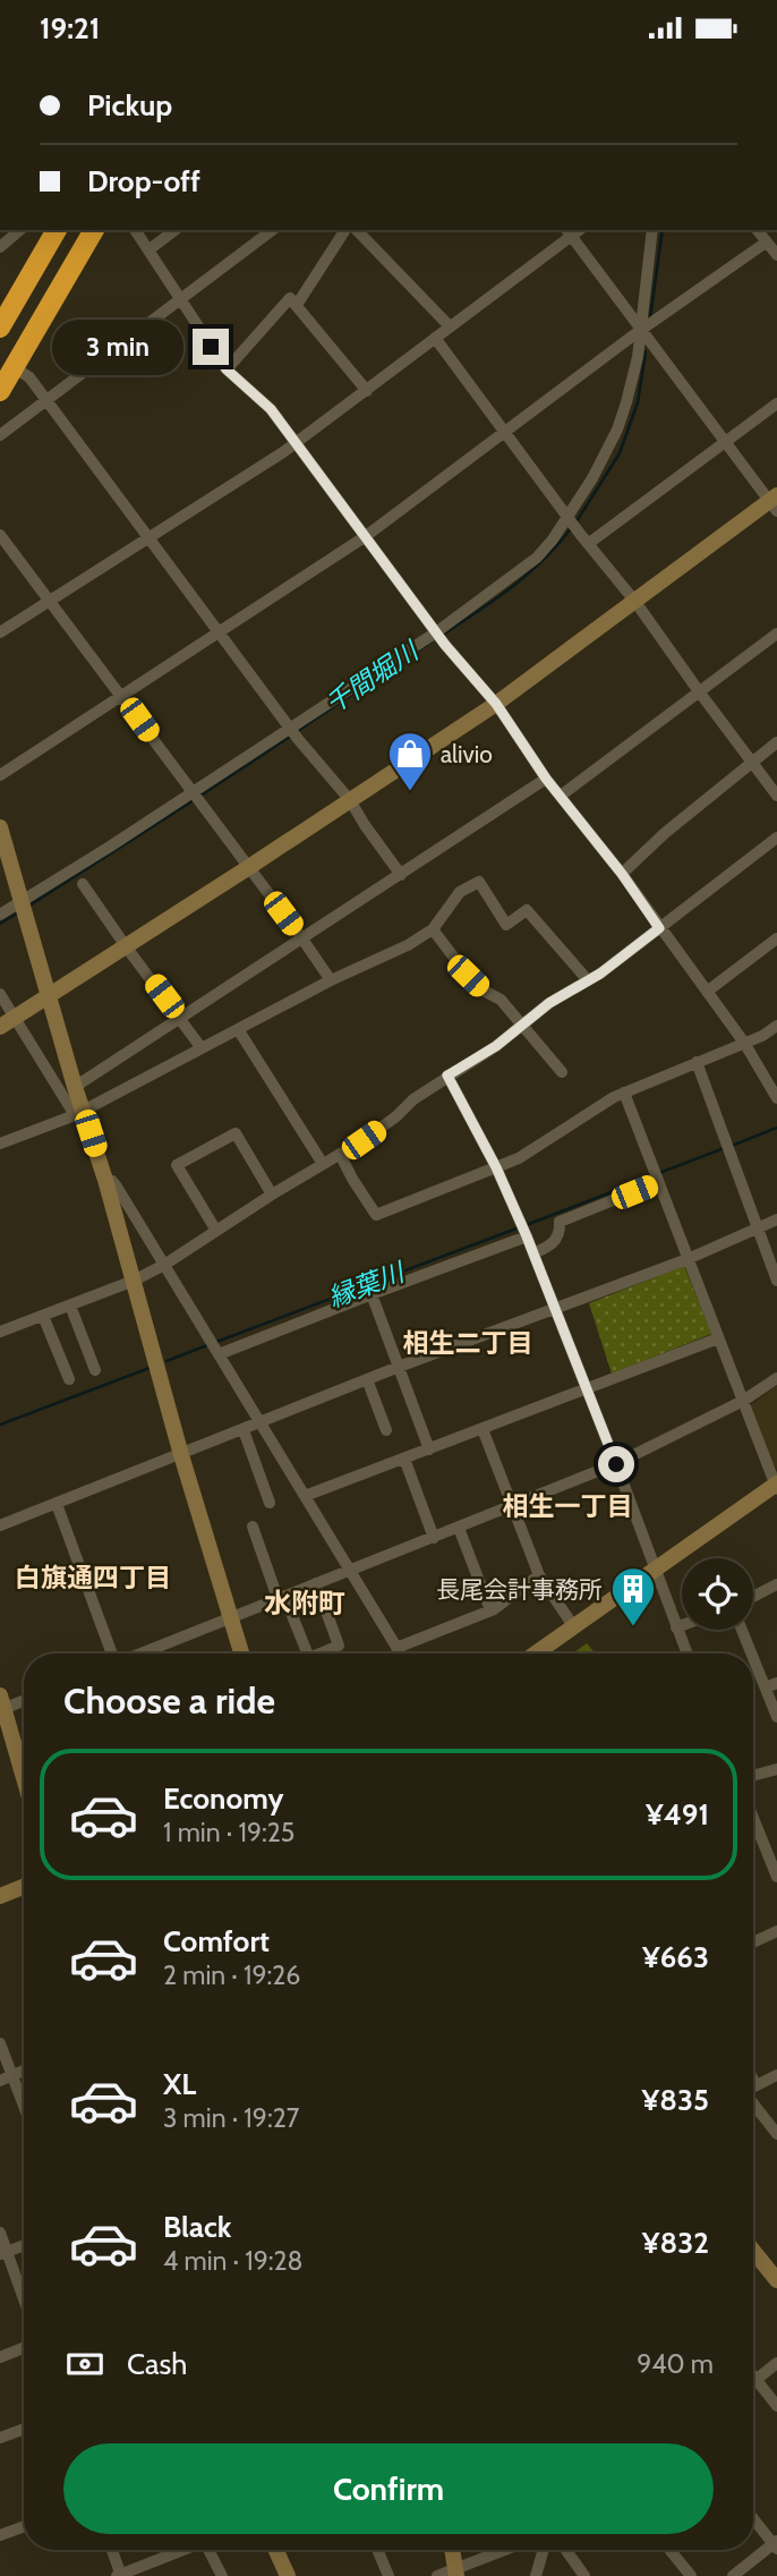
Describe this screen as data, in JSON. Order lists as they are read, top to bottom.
{
  "districts": [
    "相生二丁目",
    "相生一丁目",
    "白旗通四丁目",
    "水附町"
  ],
  "water": ["千間堀川", "縁葉川"],
  "places": {
    "shop": ["alivio"],
    "building": ["長尾会計事務所"]
  },
  "page": {
    "status": "19:21",
    "banner": ["Pickup", "Drop-off"],
    "bubble": "3 min",
    "heading": "Choose a ride",
    "list": [
      {
        "name": "Economy",
        "note": "1 min · 19:25",
        "value": "¥491"
      },
      {
        "name": "Comfort",
        "note": "2 min · 19:26",
        "value": "¥663"
      },
      {
        "name": "XL",
        "note": "3 min · 19:27",
        "value": "¥835"
      },
      {
        "name": "Black",
        "note": "4 min · 19:28",
        "value": "¥832"
      }
    ],
    "pay": ["Cash", "940 m"],
    "buttons": "Confirm"
  }
}
